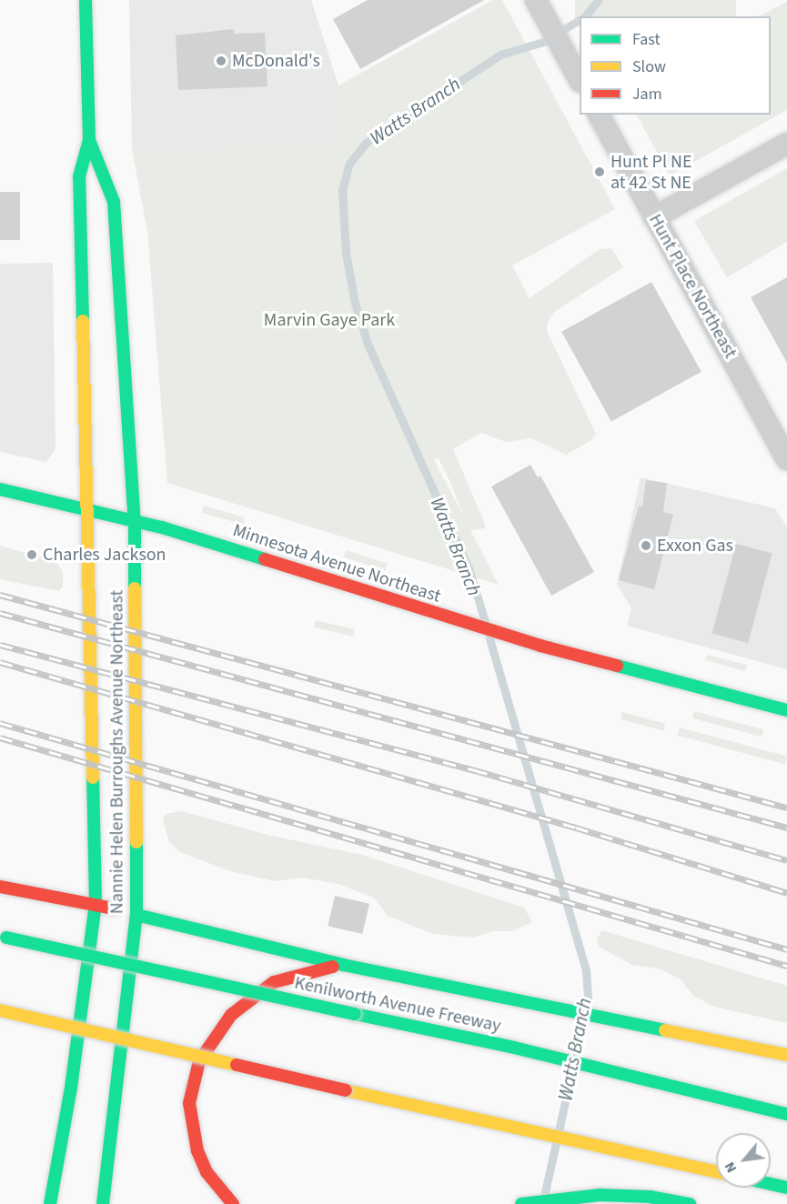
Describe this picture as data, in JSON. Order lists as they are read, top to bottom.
{
  "streets": {
    "main road": ["Minnesota Avenue Northeast", "Nannie Helen Burroughs Avenue Northeast", "Kenilworth Avenue Freeway"],
    "street": ["Hunt Place Northeast"]
  },
  "crossings": [
    ["Minnesota Avenue Northeast", "Nannie Helen Burroughs Avenue Northeast"]
  ],
  "water": ["Watts Branch"],
  "parks": ["Marvin Gaye Park"],
  "places": [
    "McDonald's",
    "Hunt Pl NE at 42 St NE",
    "Exxon Gas",
    "Charles Jackson"
  ],
  "legend": ["Fast", "Slow", "Jam"],
  "north": "bottom left"
}
